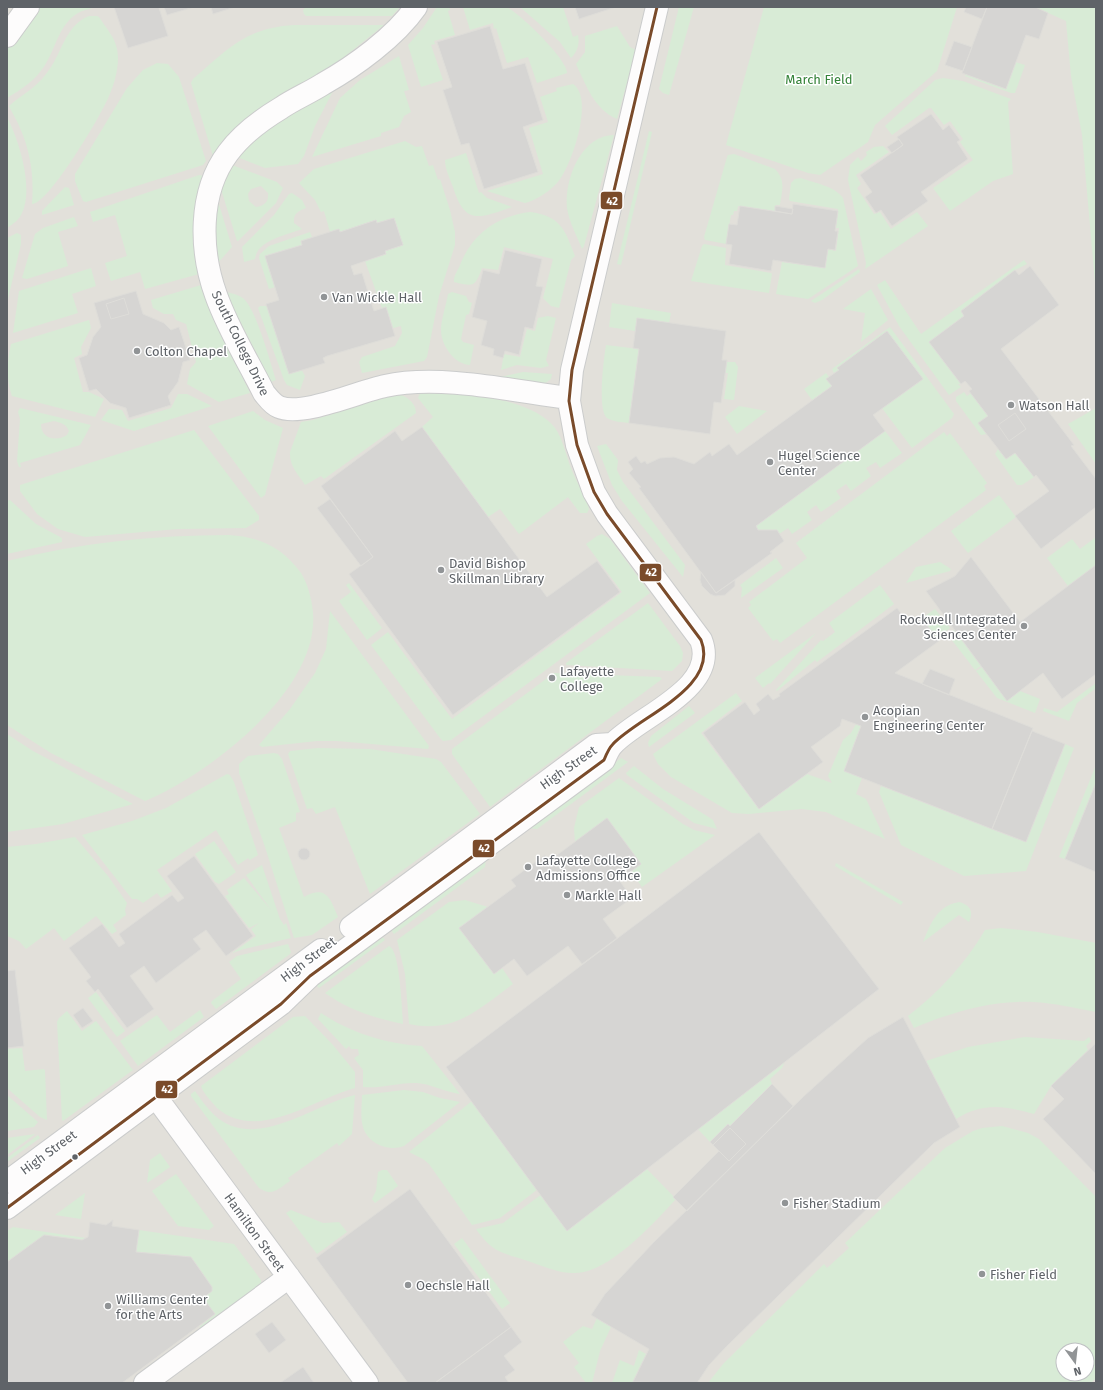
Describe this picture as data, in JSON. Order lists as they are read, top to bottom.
{
  "streets": {
    "street": ["South College Drive", "High Street", "Hamilton Street"]
  },
  "crossings": [
    ["South College Drive", "High Street"],
    ["High Street", "Hamilton Street"]
  ],
  "parks": ["March Field"],
  "places": [
    "Van Wickle Hall",
    "Colton Chapel",
    "Watson Hall",
    "Hugel Science Center",
    "David Bishop Skillman Library",
    "Rockwell Integrated Sciences Center",
    "Lafayette College",
    "Acopian Engineering Center",
    "Lafayette College Admissions Office",
    "Markle Hall",
    "Fisher Stadium",
    "Fisher Field",
    "Oechsle Hall",
    "Williams Center for the Arts"
  ],
  "lines": ["transit line 42"],
  "north": "bottom"
}
